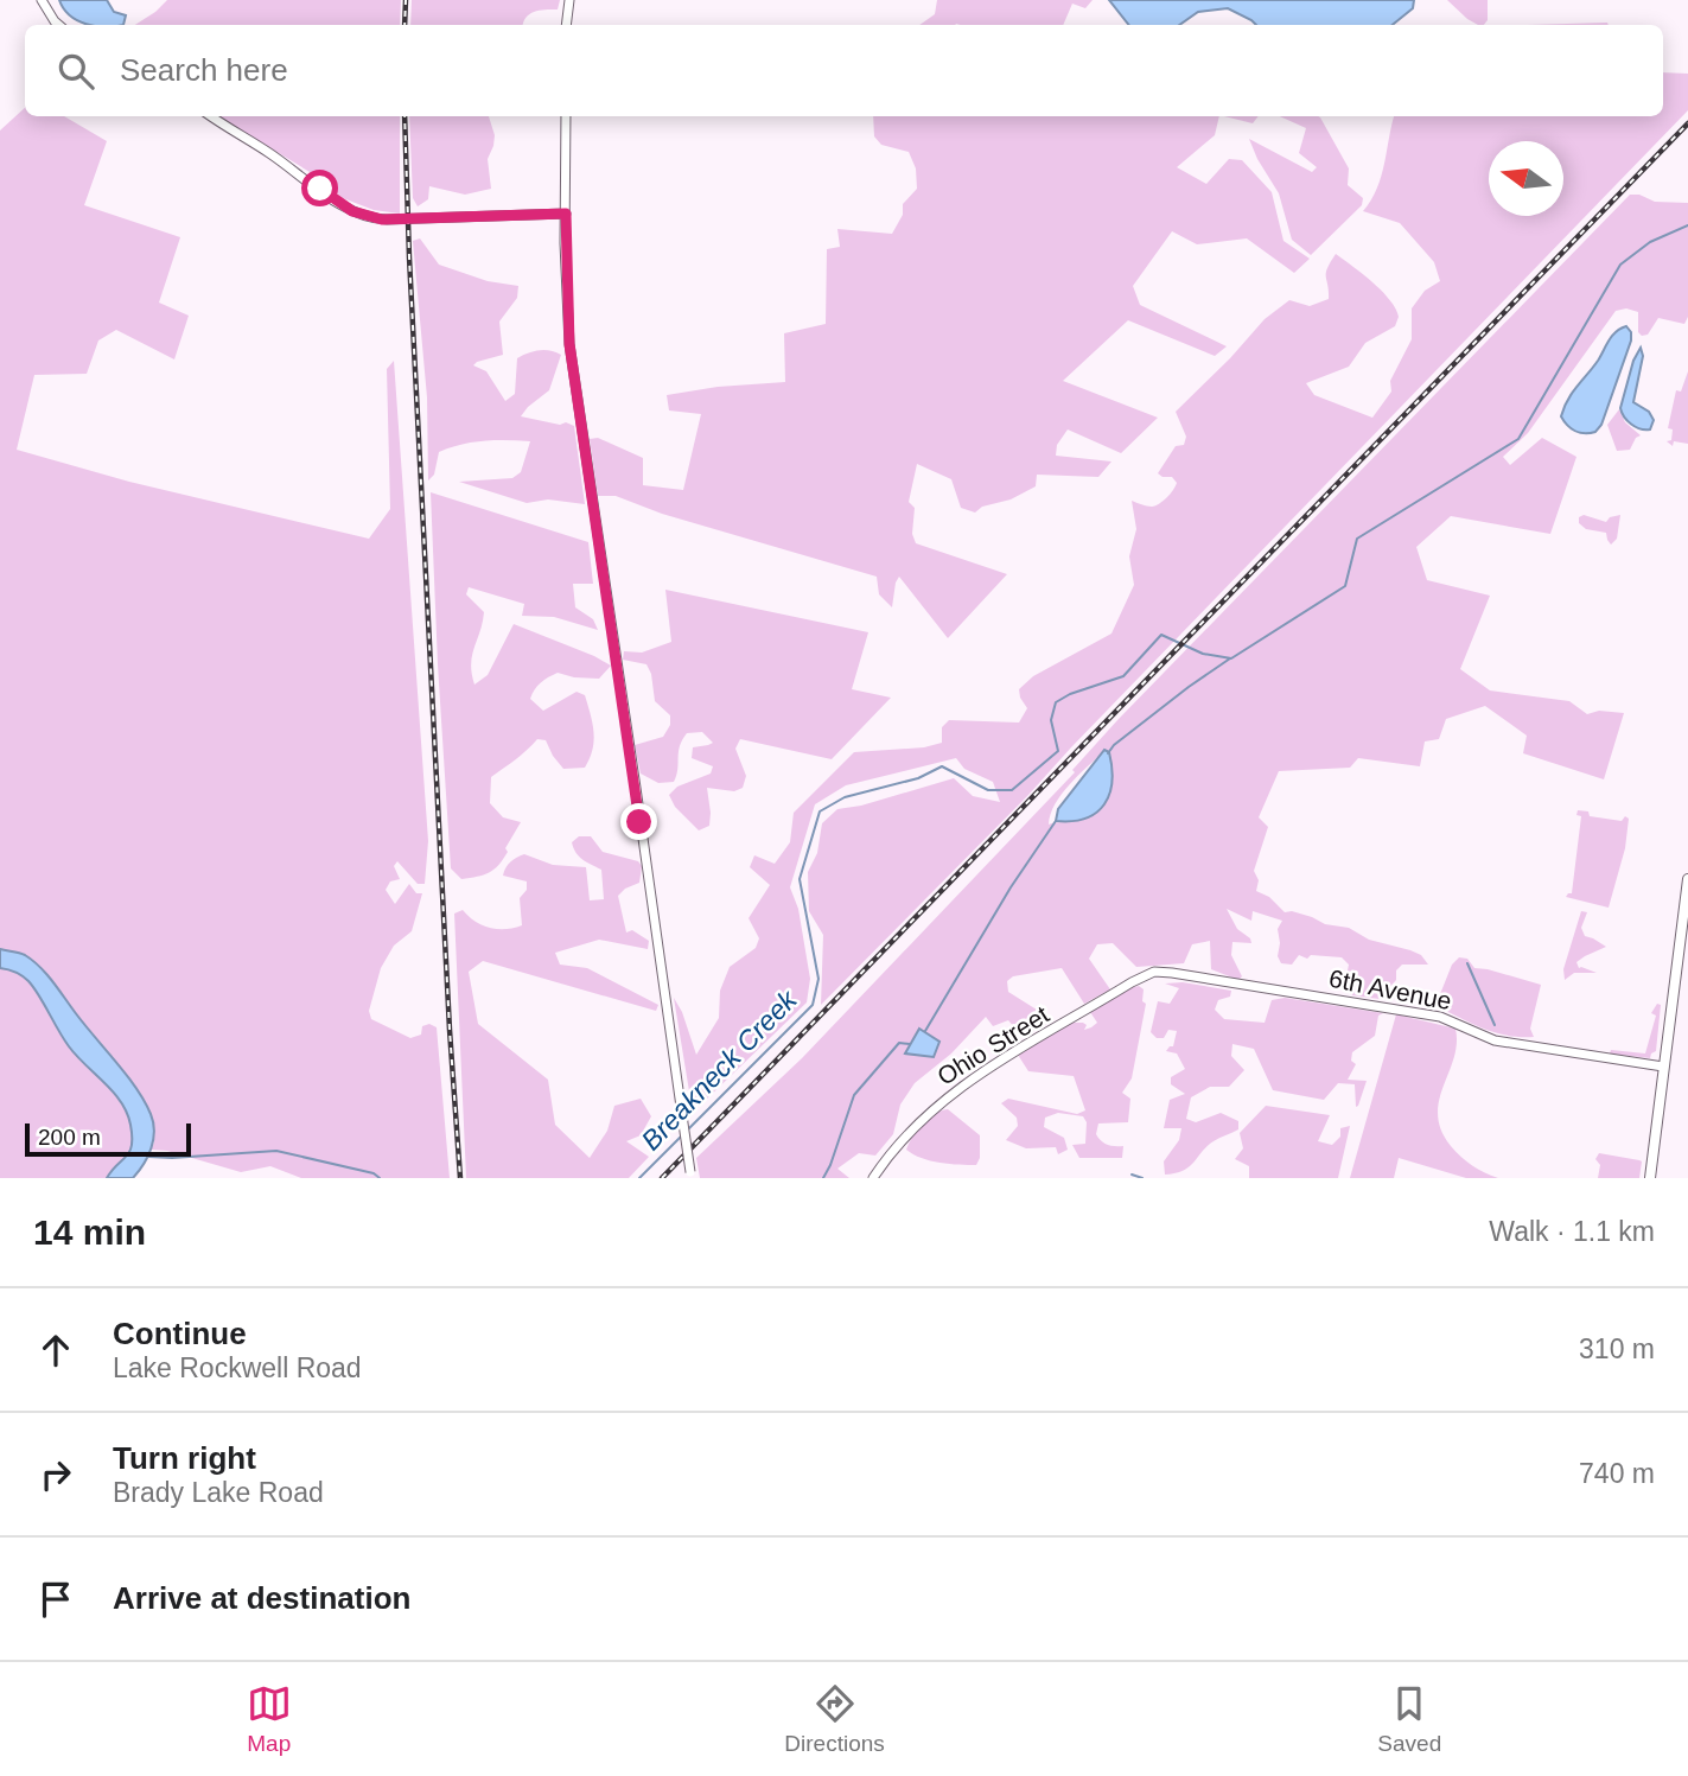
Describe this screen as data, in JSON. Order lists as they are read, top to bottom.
{
  "streets": {
    "street": ["6th Avenue", "Ohio Street"]
  },
  "crossings": [
    ["6th Avenue", "Ohio Street"]
  ],
  "water": ["Breakneck Creek"],
  "scale_bar": "200 m",
  "north": "left",
  "page": {
    "search": "Search here",
    "scale": "200 m",
    "heading": ["14 min", "Walk · 1.1 km"],
    "list": [
      ["Continue", "Lake Rockwell Road", "310 m"],
      ["Turn right", "Brady Lake Road", "740 m"],
      "Arrive at destination"
    ],
    "nav": ["Map", "Directions", "Saved"]
  }
}
